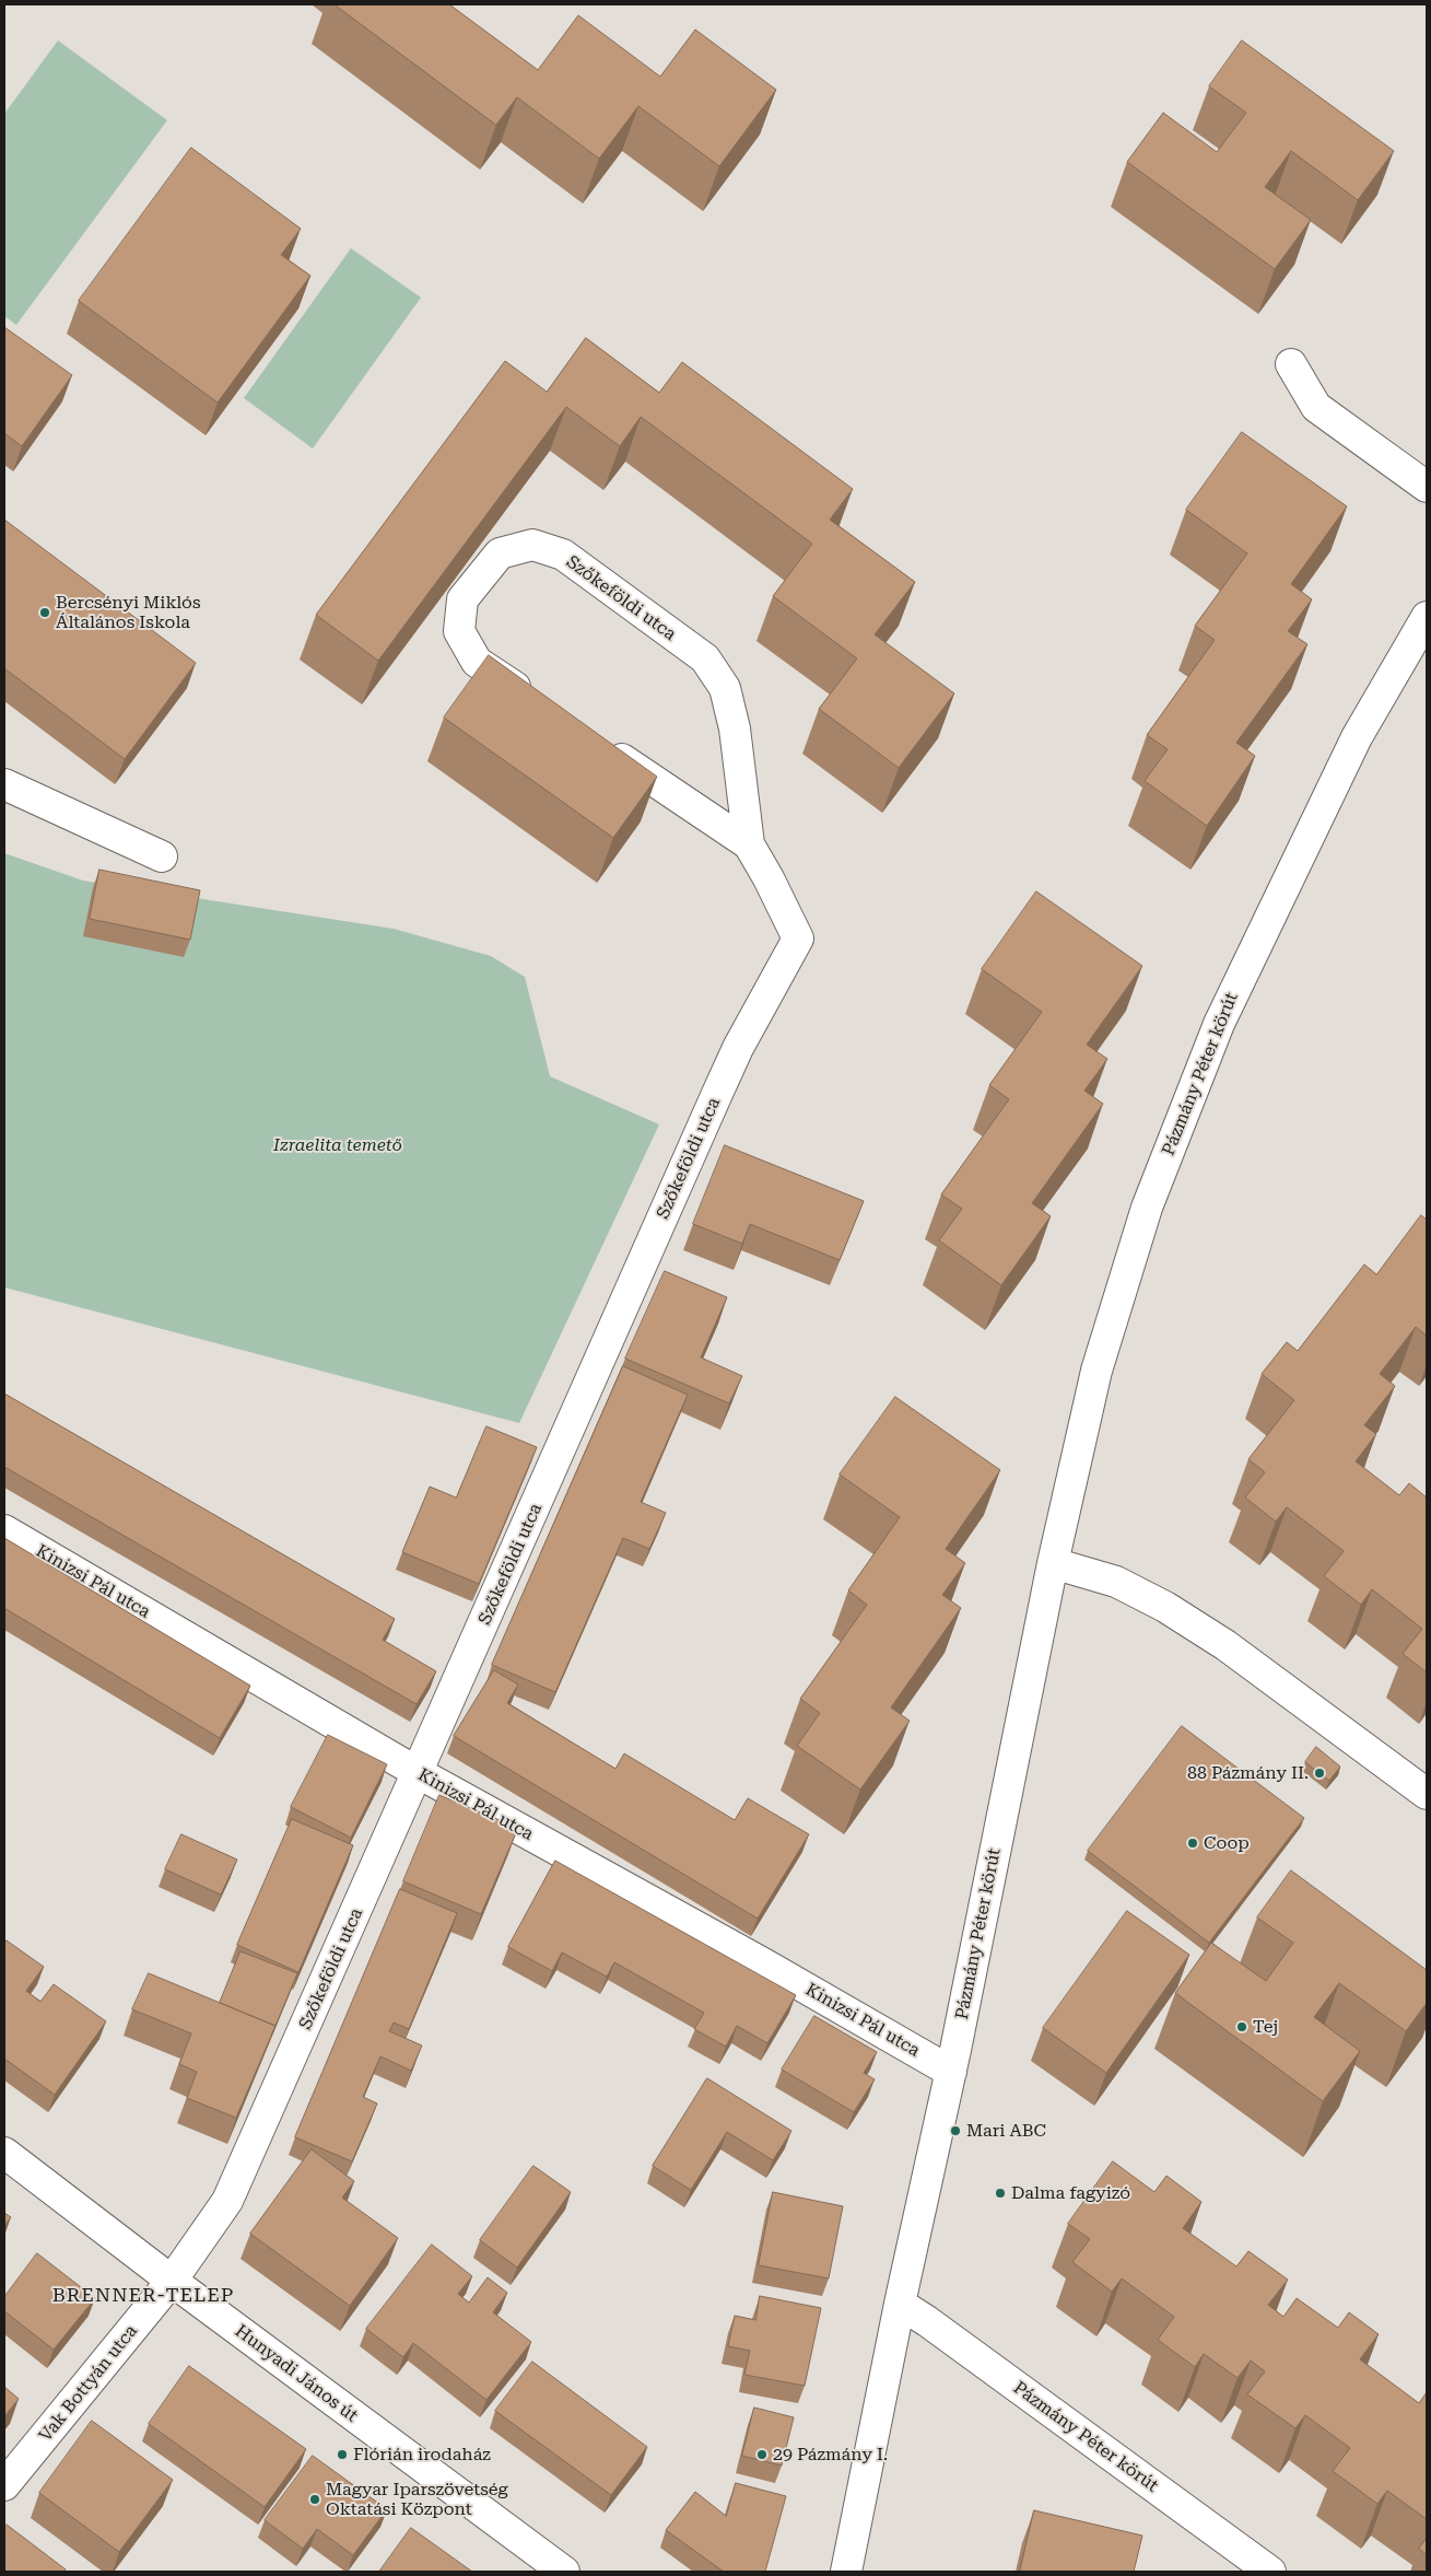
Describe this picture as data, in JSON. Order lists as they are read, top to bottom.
{
  "streets": {
    "street": [
      "Szőkeföldi utca",
      "Pázmány Péter körút",
      "Kinizsi Pál utca",
      "Hunyadi János út",
      "Vak Bottyán utca"
    ]
  },
  "crossings": [
    ["Szőkeföldi utca", "Kinizsi Pál utca"],
    ["Szőkeföldi utca", "Hunyadi János út"],
    ["Szőkeföldi utca", "Vak Bottyán utca"],
    ["Pázmány Péter körút", "Kinizsi Pál utca"],
    ["Hunyadi János út", "Vak Bottyán utca"]
  ],
  "districts": ["BRENNER-TELEP"],
  "parks": ["Izraelita temető"],
  "places": [
    "Bercsényi Miklós Általános Iskola",
    "88 Pázmány II.",
    "Coop",
    "Tej",
    "Mari ABC",
    "Dalma fagyizó",
    "Flórián irodaház",
    "29 Pázmány I.",
    "Magyar Iparszövetség Oktatási Központ"
  ]
}
